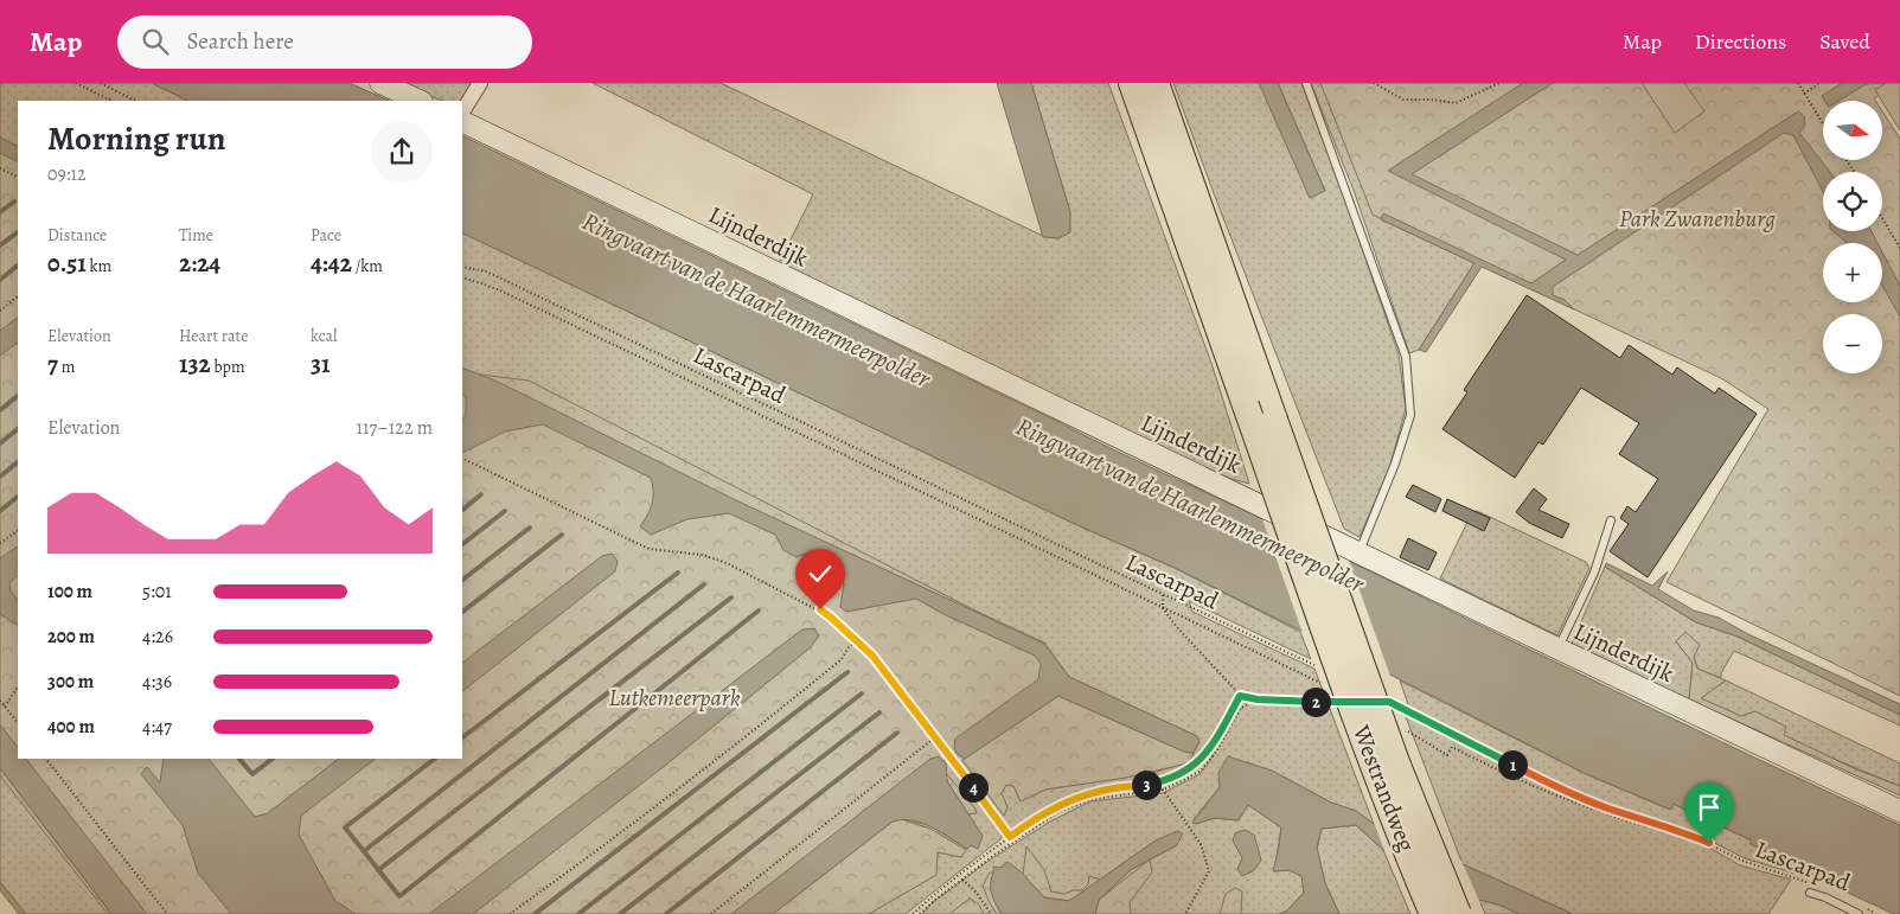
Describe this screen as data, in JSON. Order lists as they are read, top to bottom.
{
  "streets": {
    "highway": ["Westrandweg"],
    "street": ["Lijnderdijk"],
    "path": ["Lascarpad"]
  },
  "water": ["Ringvaart van de Haarlemmermeerpolder"],
  "parks": ["Park Zwanenburg", "Lutkemeerpark"],
  "north": "right",
  "page": {
    "header": "Map",
    "search": "Search here",
    "nav": ["Map", "Directions", "Saved"],
    "map_buttons": ["+", "−"],
    "heading": ["Morning run", "09:12"],
    "stats": [
      ["Distance", "0.51 km"],
      ["Time", "2:24"],
      ["Pace", "4:42 /km"],
      ["Elevation", "7 m"],
      ["Heart rate", "132 bpm"],
      ["kcal", "31"]
    ],
    "chart": ["Elevation", "117–122 m"],
    "list": [
      {
        "name": "100 m",
        "note": "5:01"
      },
      {
        "name": "200 m",
        "note": "4:26"
      },
      {
        "name": "300 m",
        "note": "4:36"
      },
      {
        "name": "400 m",
        "note": "4:47"
      }
    ],
    "pins": [
      "2",
      "1",
      "3",
      "4"
    ]
  }
}
